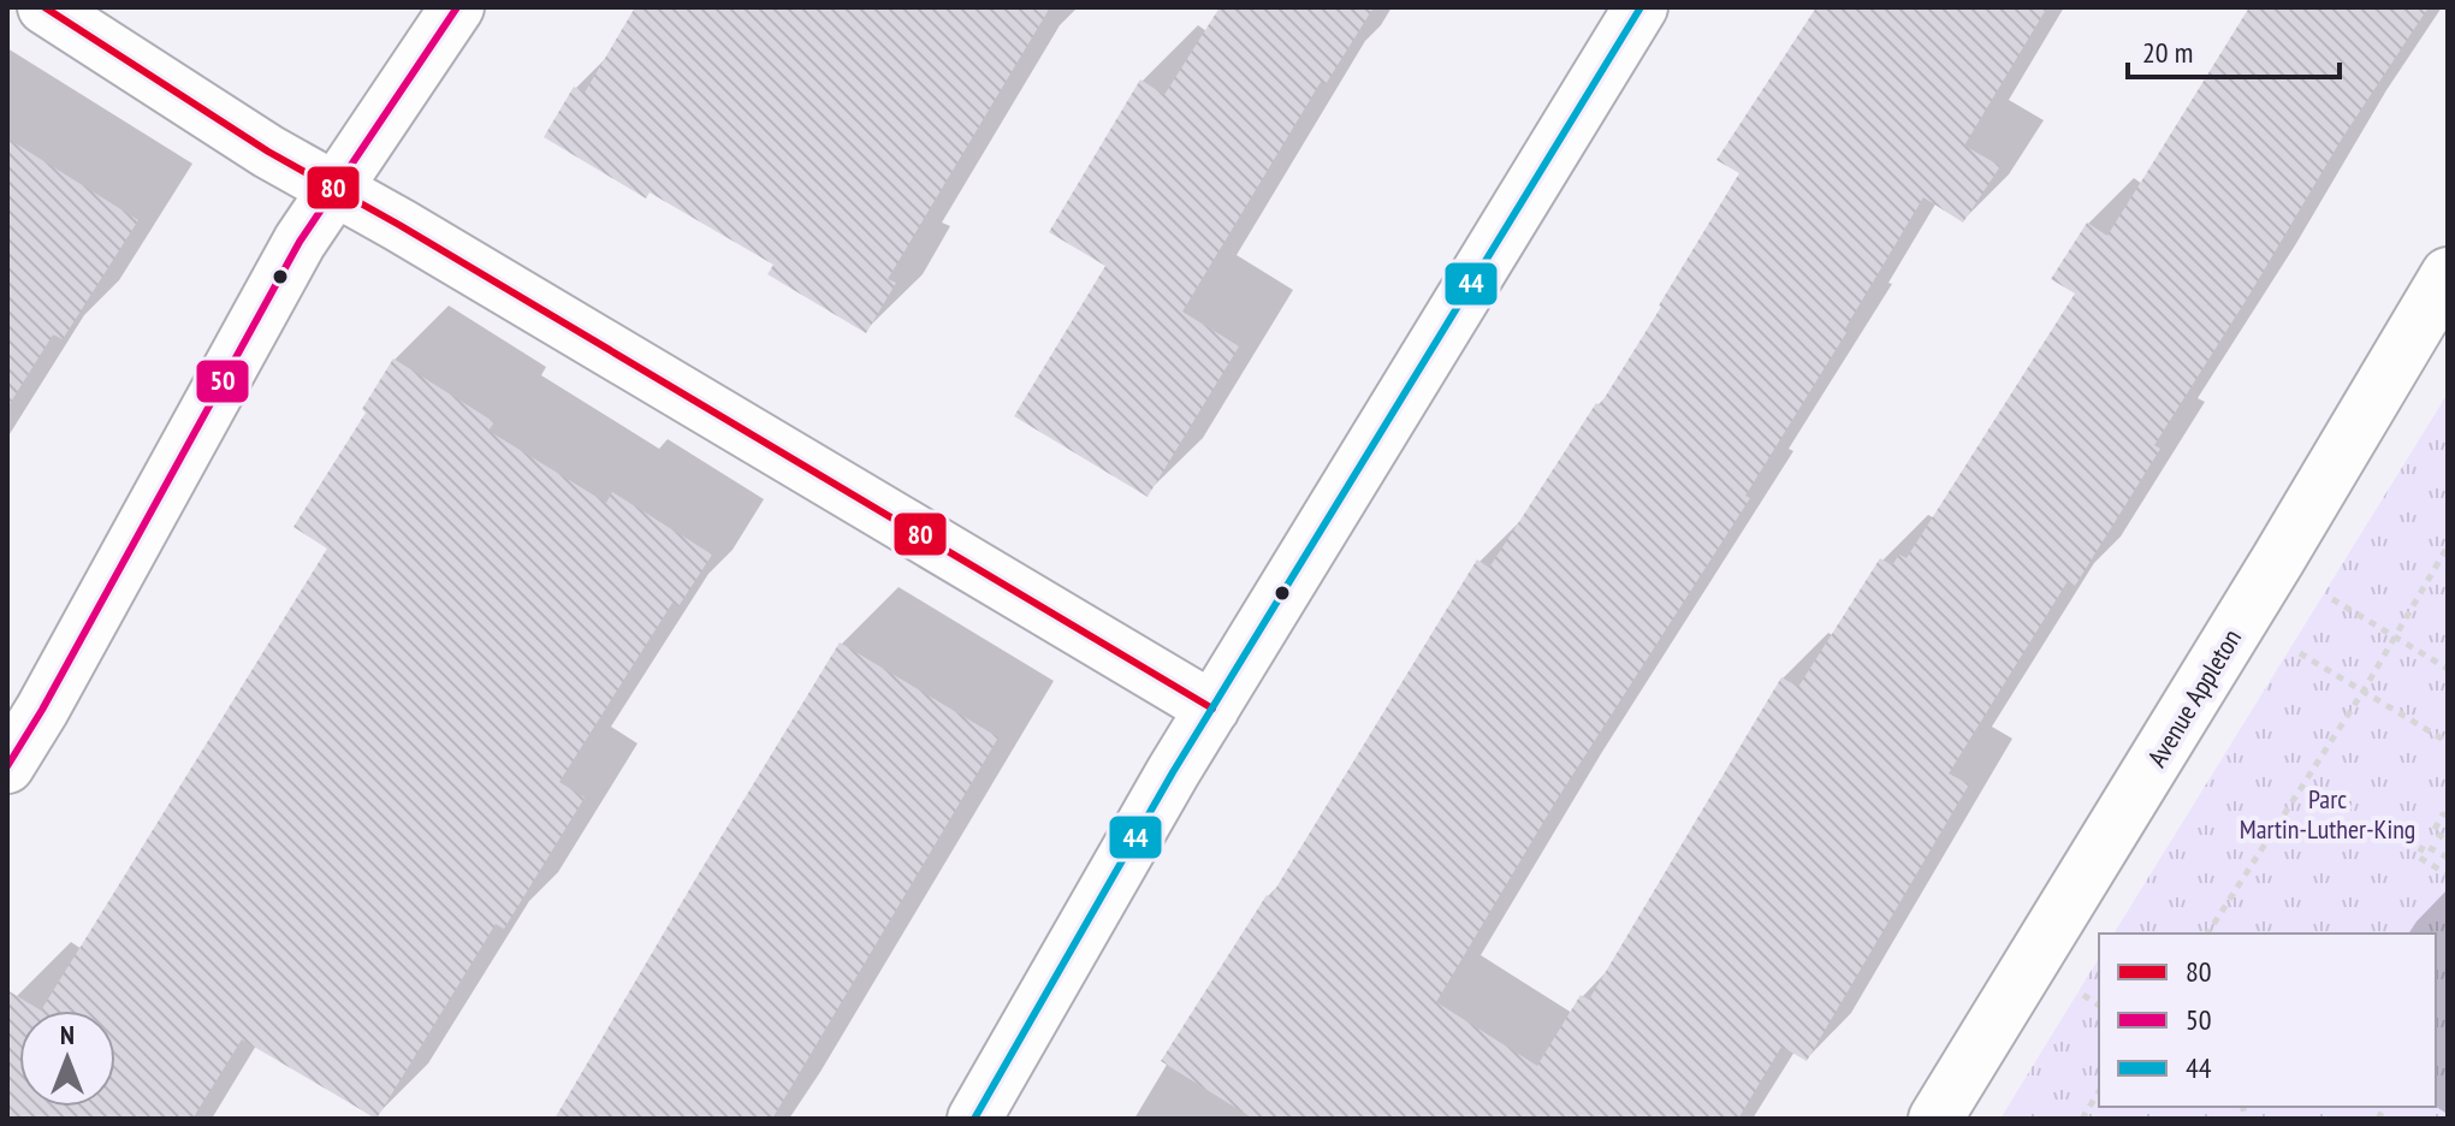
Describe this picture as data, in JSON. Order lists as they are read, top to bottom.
{
  "streets": {
    "street": ["Avenue Appleton"]
  },
  "parks": ["Parc Martin-Luther-King"],
  "lines": ["transit line 80", "transit line 50", "transit line 44"],
  "legend": ["80", "50", "44"],
  "scale_bar": "20 m",
  "north": "top"
}
